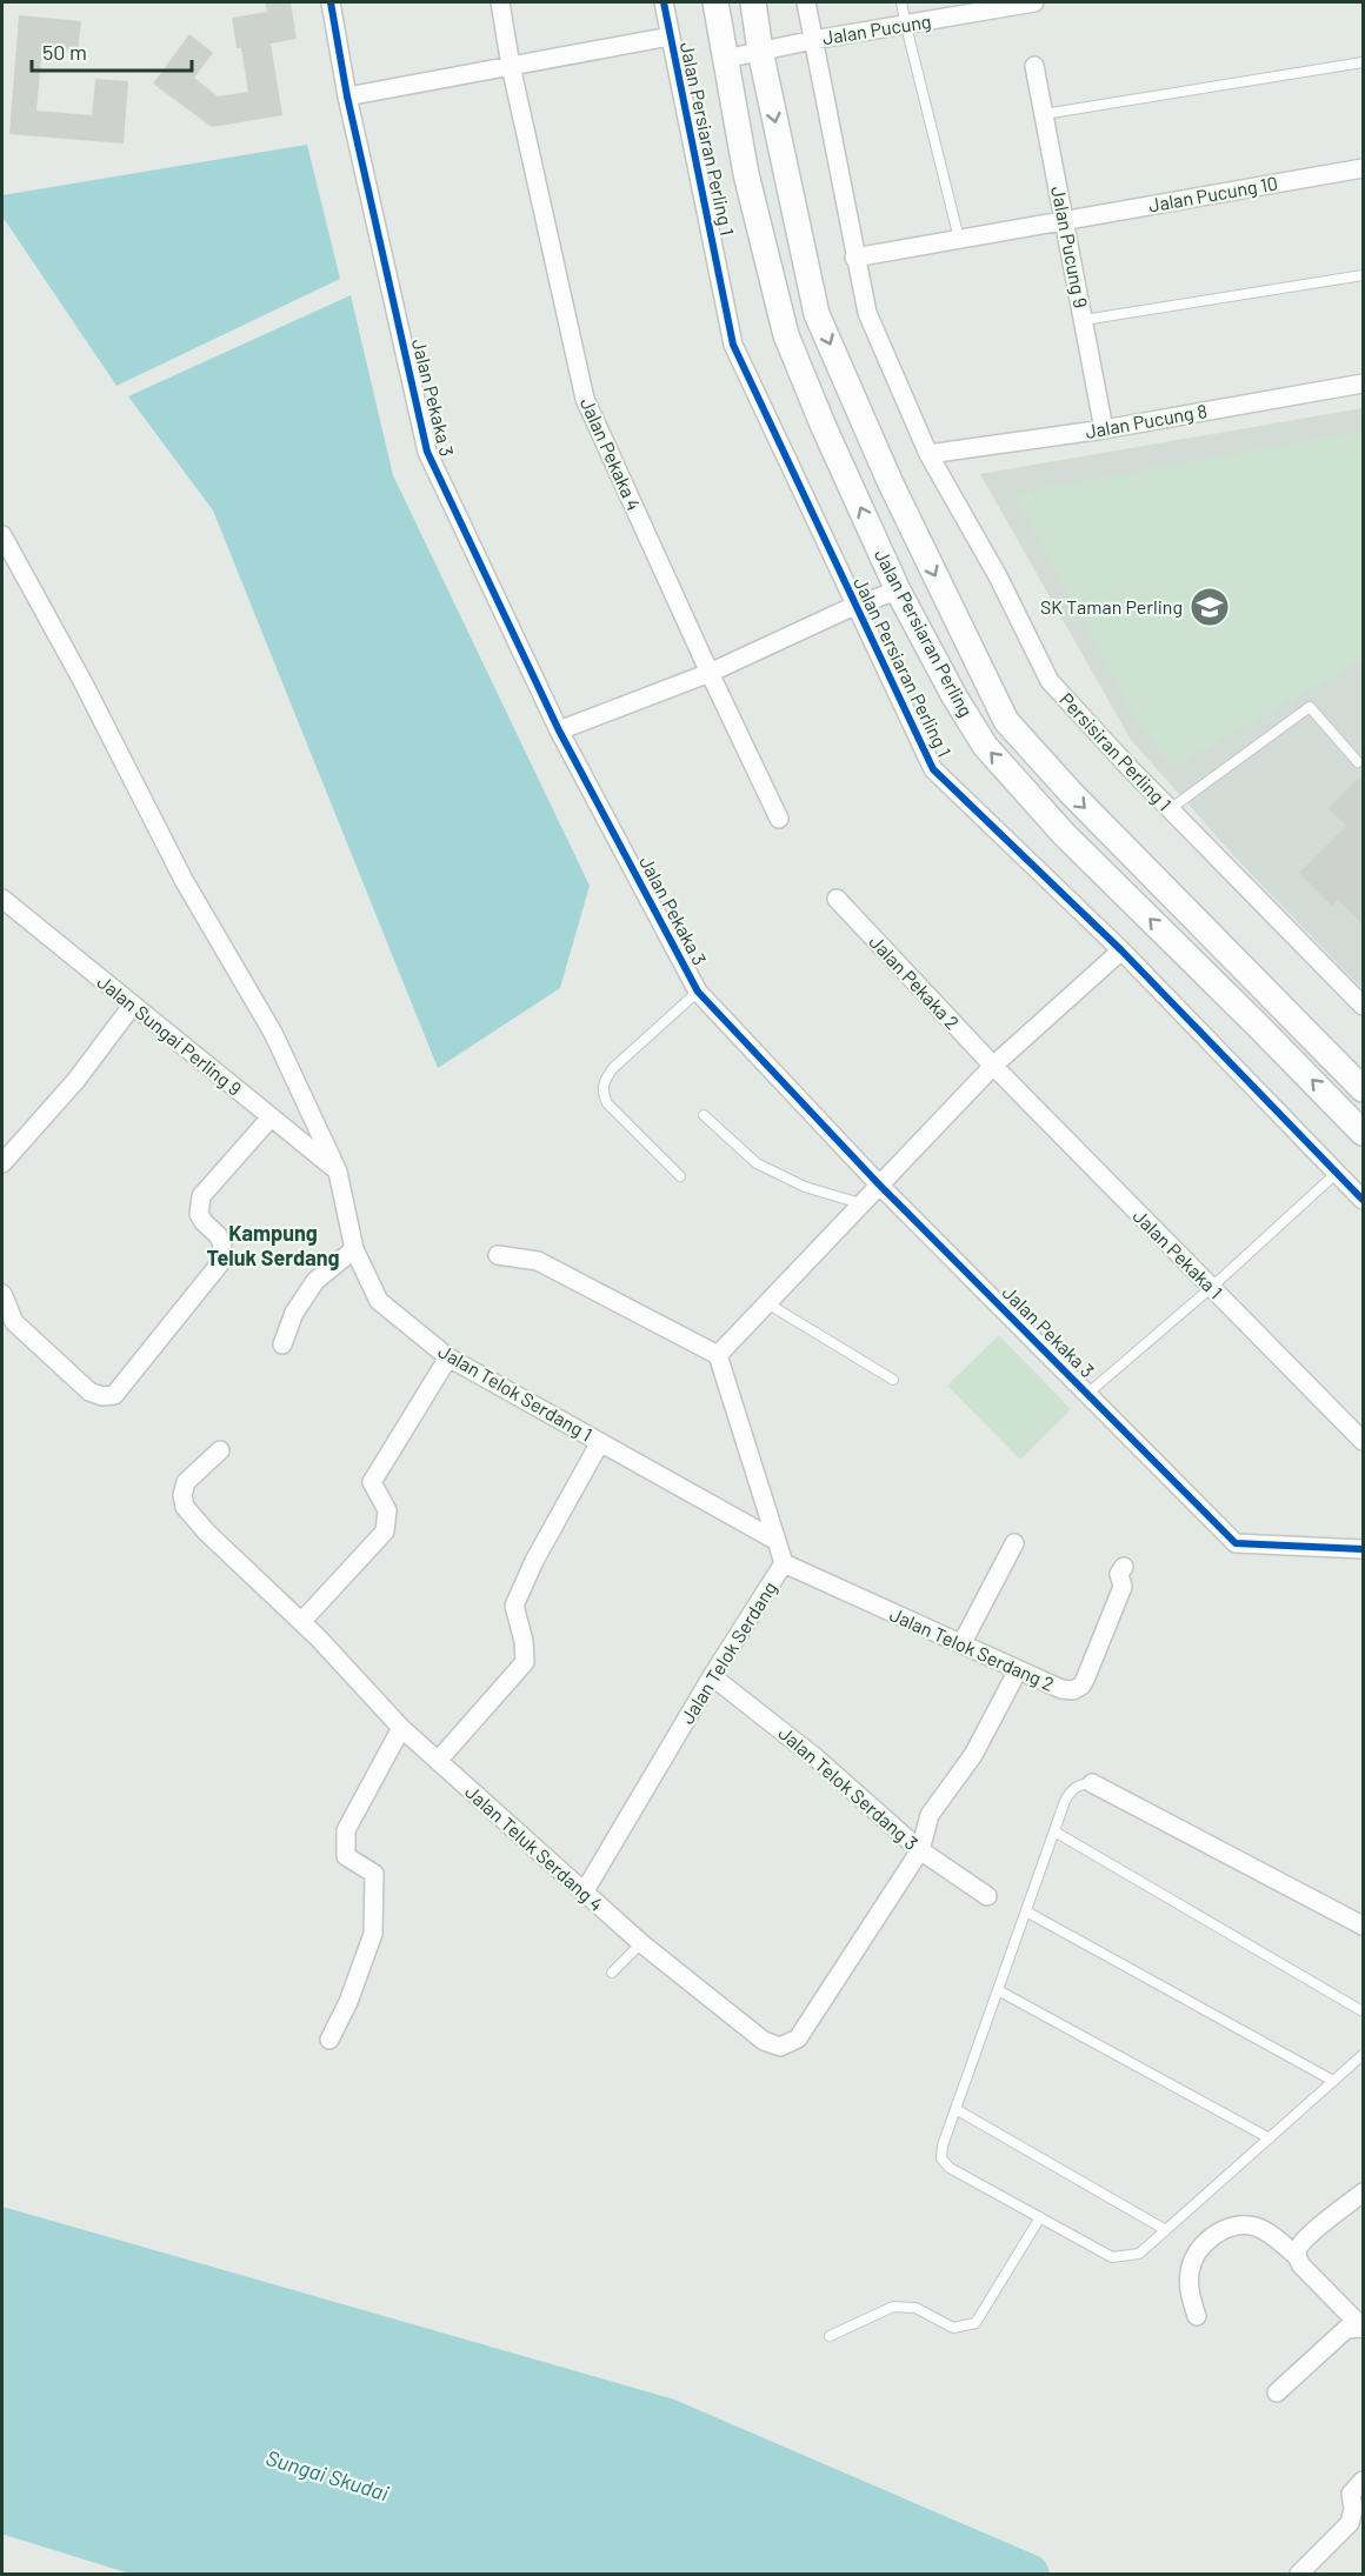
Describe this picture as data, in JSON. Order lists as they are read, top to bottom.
{
  "streets": {
    "main road": ["Jalan Persiaran Perling"],
    "street": [
      "Jalan Pucung",
      "Jalan Persiaran Perling 1",
      "Jalan Pucung 10",
      "Jalan Pucung 9",
      "Jalan Pekaka 3",
      "Jalan Pucung 8",
      "Jalan Pekaka 4",
      "Persisiran Perling 1",
      "Jalan Pekaka 2",
      "Jalan Sungai Perling 9",
      "Jalan Pekaka 1",
      "Jalan Telok Serdang 1",
      "Jalan Telok Serdang 2",
      "Jalan Telok Serdang",
      "Jalan Telok Serdang 3",
      "Jalan Teluk Serdang 4"
    ]
  },
  "crossings": [
    ["Jalan Pucung", "Jalan Persiaran Perling"],
    ["Jalan Pucung 10", "Jalan Pucung 9"],
    ["Jalan Pucung 9", "Jalan Pucung 8"],
    ["Jalan Pucung 8", "Persisiran Perling 1"],
    ["Jalan Pekaka 2", "Jalan Pekaka 1"],
    ["Jalan Sungai Perling 9", "Jalan Telok Serdang 1"],
    ["Jalan Telok Serdang 1", "Jalan Telok Serdang"],
    ["Jalan Telok Serdang 2", "Jalan Telok Serdang"],
    ["Jalan Telok Serdang", "Jalan Telok Serdang 3"],
    ["Jalan Telok Serdang", "Jalan Teluk Serdang 4"],
    ["Jalan Telok Serdang 3", "Jalan Teluk Serdang 4"]
  ],
  "districts": ["Kampung Teluk Serdang"],
  "water": ["Sungai Skudai"],
  "places": {
    "school or university": ["SK Taman Perling"]
  },
  "scale_bar": "50 m"
}
